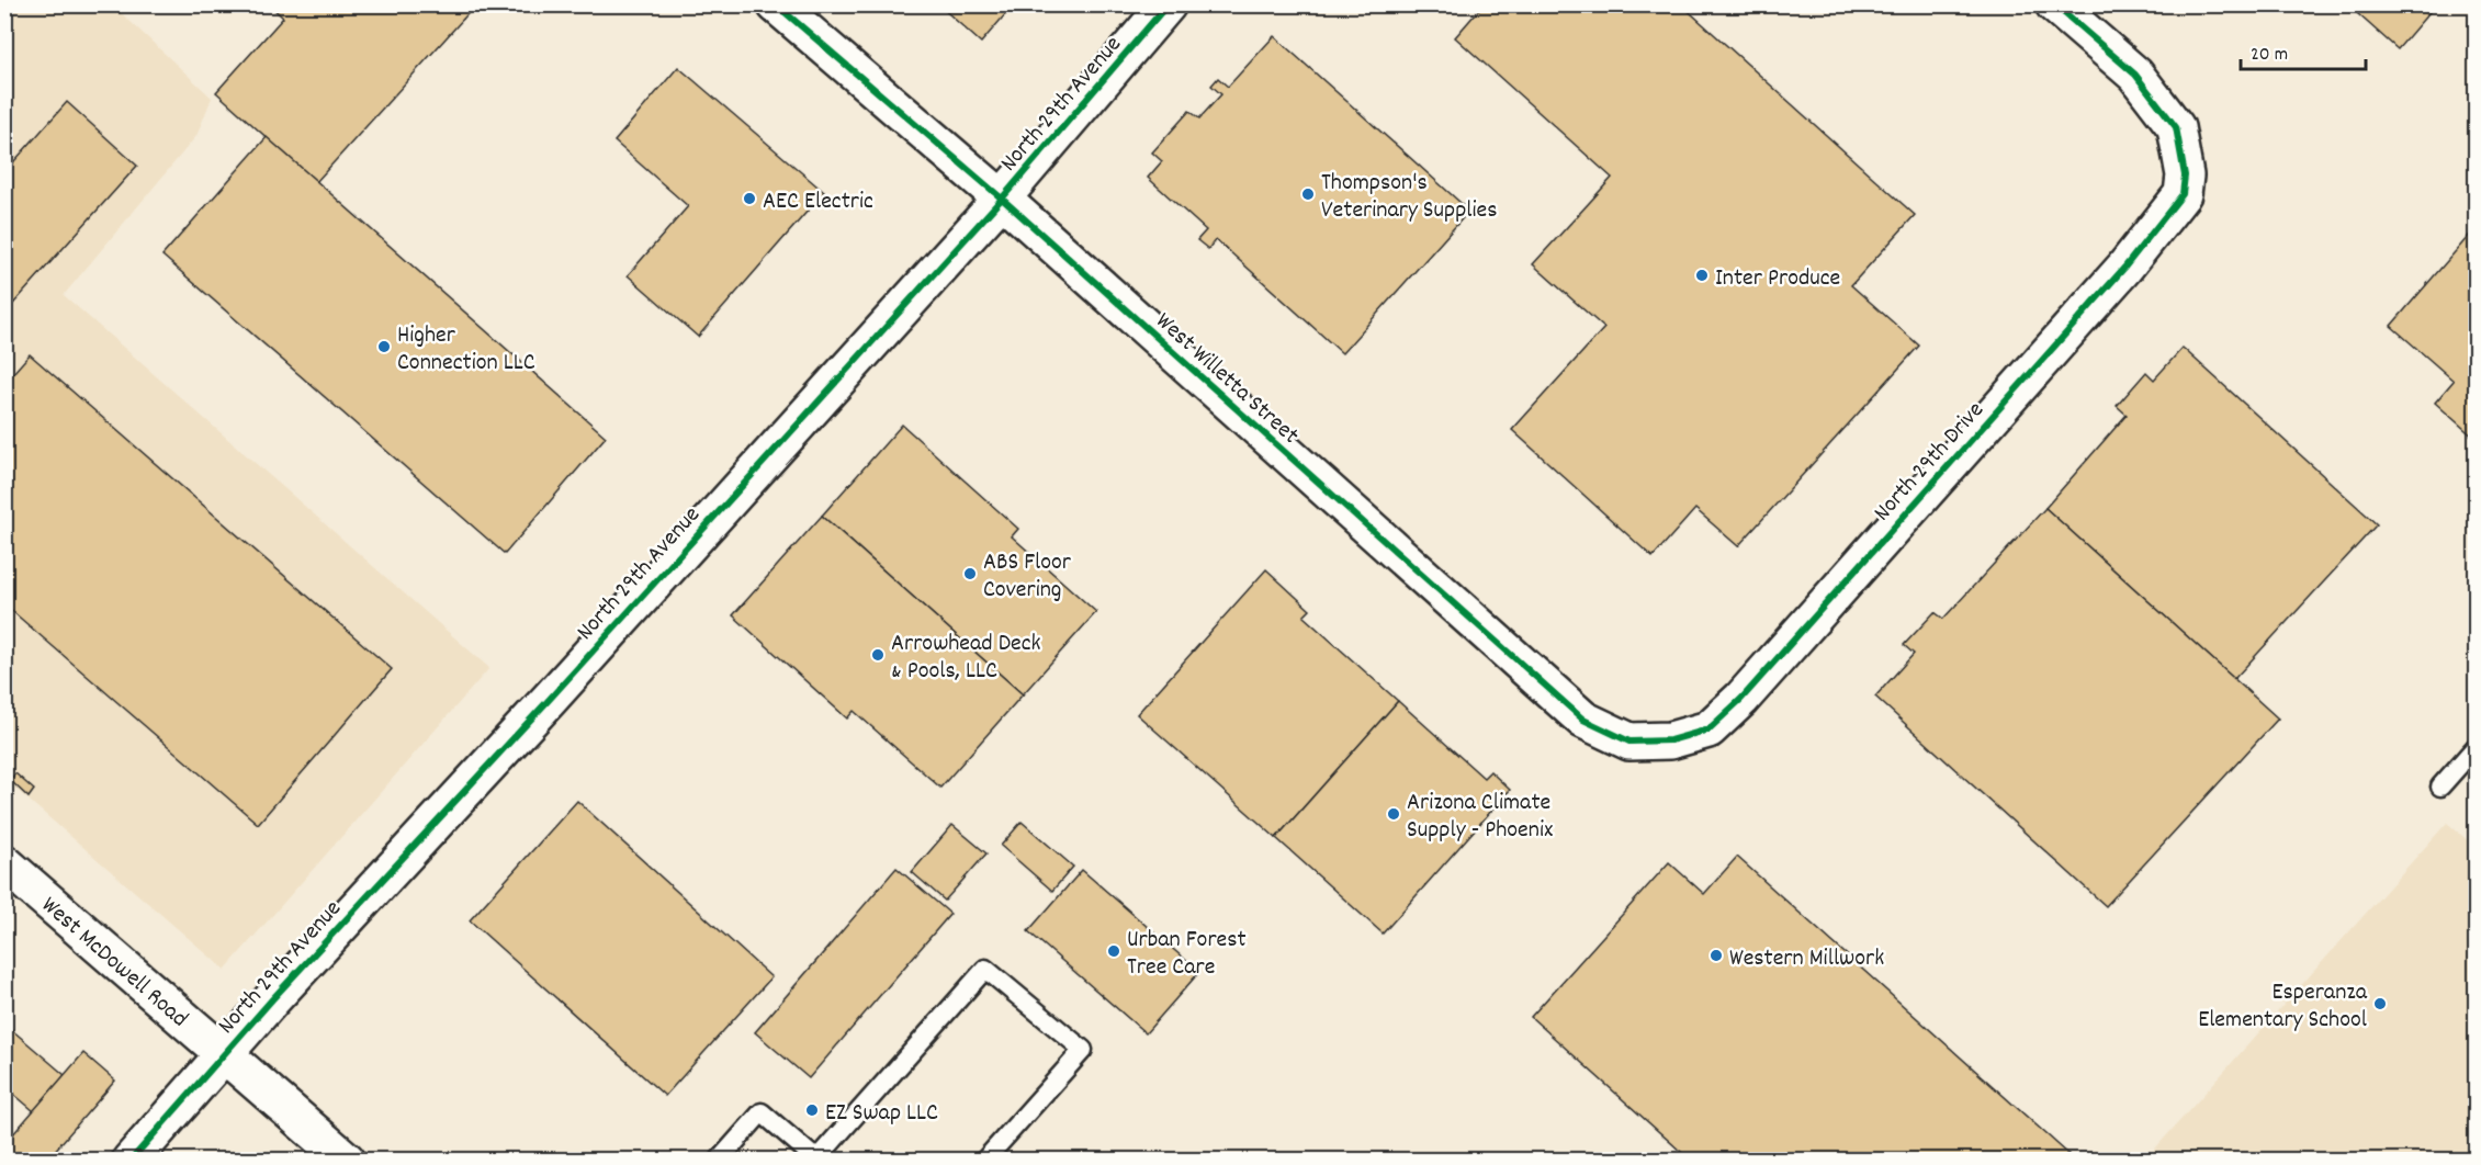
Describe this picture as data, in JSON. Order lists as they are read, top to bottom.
{
  "streets": {
    "street": [
      "North 29th Avenue",
      "West Willetta Street",
      "North 29th Drive",
      "West McDowell Road"
    ]
  },
  "crossings": [
    ["North 29th Avenue", "West Willetta Street"],
    ["North 29th Avenue", "West McDowell Road"],
    ["West Willetta Street", "North 29th Drive"]
  ],
  "places": [
    "Thompson's Veterinary Supplies",
    "AEC Electric",
    "Inter Produce",
    "Higher Connection LLC",
    "ABS Floor Covering",
    "Arrowhead Deck & Pools, LLC",
    "Arizona Climate Supply - Phoenix",
    "Urban Forest Tree Care",
    "Western Millwork",
    "Esperanza Elementary School",
    "EZ Swap LLC"
  ],
  "scale_bar": "20 m"
}
